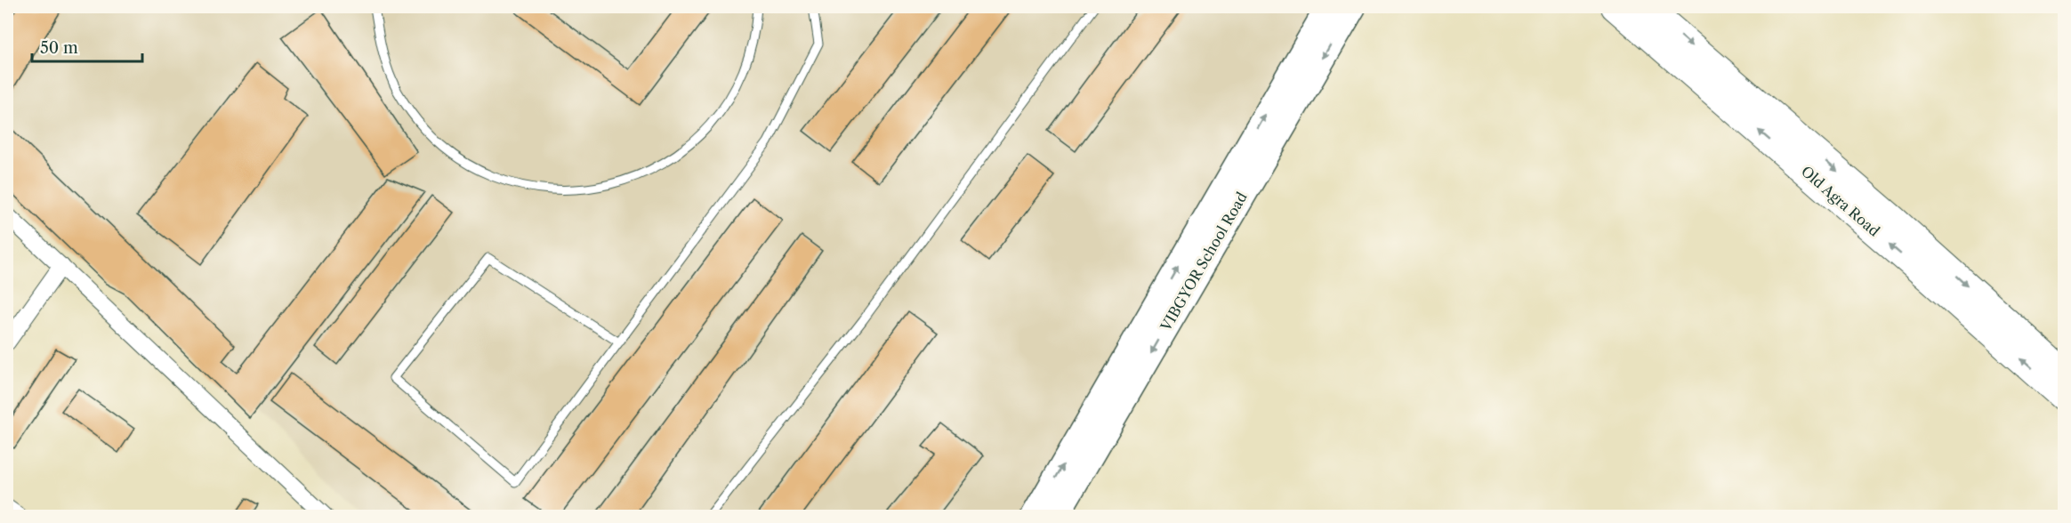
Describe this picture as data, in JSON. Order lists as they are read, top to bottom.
{
  "streets": {
    "highway": ["Old Agra Road"],
    "main road": ["VIBGYOR School Road"]
  },
  "scale_bar": "50 m"
}
